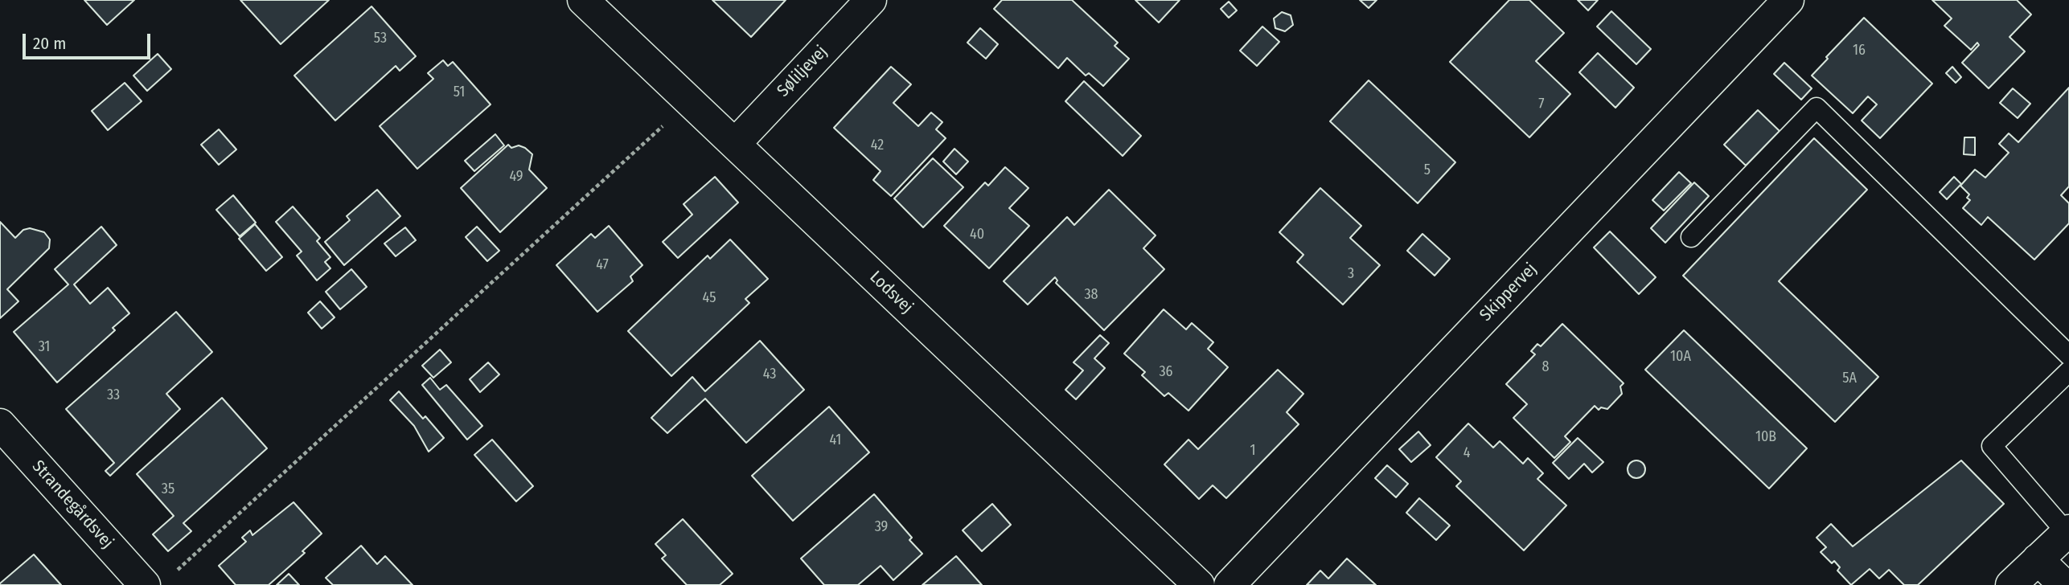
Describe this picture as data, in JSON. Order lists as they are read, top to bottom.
{
  "streets": {
    "street": [
      "Søliljevej",
      "Lodsvej",
      "Skippervej",
      "Strandegårdsvej"
    ]
  },
  "crossings": [
    ["Søliljevej", "Lodsvej"]
  ],
  "house_numbers": [
    "53",
    "16",
    "51",
    "7",
    "42",
    "5",
    "49",
    "40",
    "47",
    "3",
    "38",
    "45",
    "31",
    "10A",
    "8",
    "36",
    "43",
    "5A",
    "33",
    "10B",
    "41",
    "1",
    "4",
    "35",
    "39"
  ],
  "scale_bar": "20 m"
}
